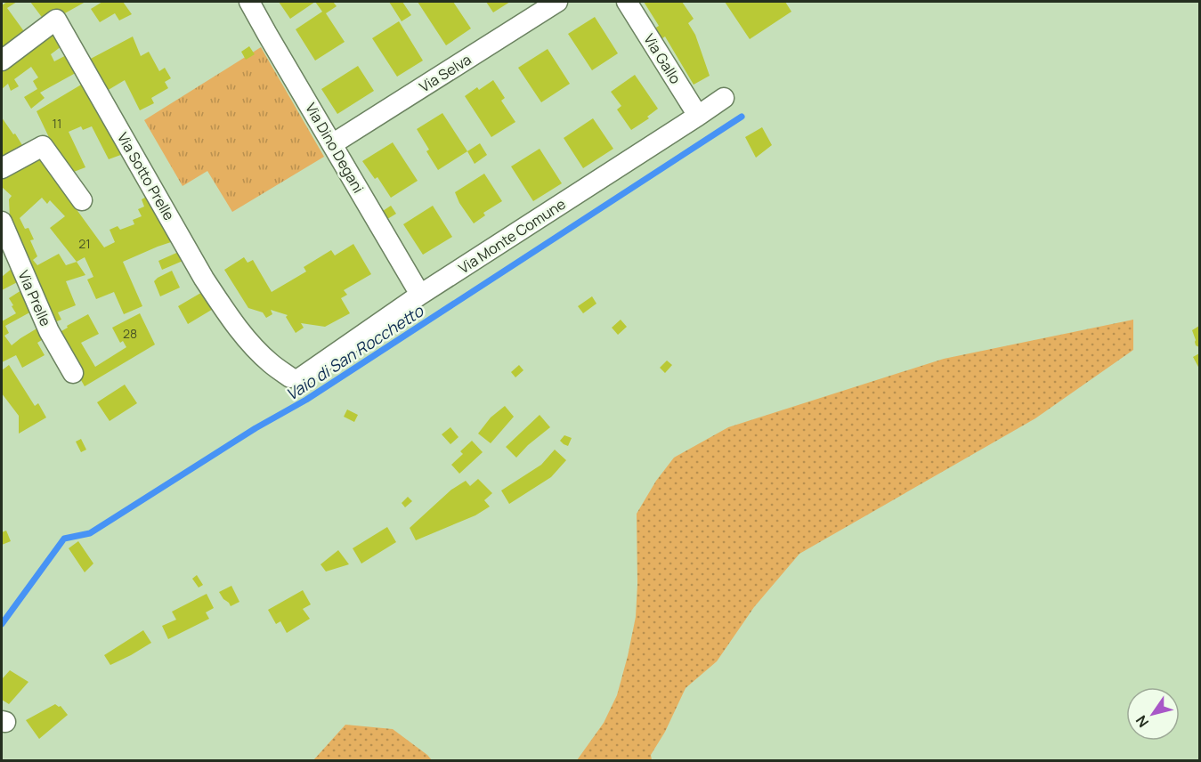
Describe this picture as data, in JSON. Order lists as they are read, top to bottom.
{
  "streets": {
    "street": [
      "Via Gallo",
      "Via Selva",
      "Via Dino Degani",
      "Via Sotto Prelle",
      "Via Monte Comune",
      "Via Prelle"
    ]
  },
  "crossings": [
    ["Via Gallo", "Via Monte Comune"],
    ["Via Selva", "Via Dino Degani"],
    ["Via Dino Degani", "Via Monte Comune"],
    ["Via Sotto Prelle", "Via Monte Comune"]
  ],
  "water": ["Vaio di San Rocchetto"],
  "house_numbers": ["11", "21", "28"],
  "north": "bottom left"
}
